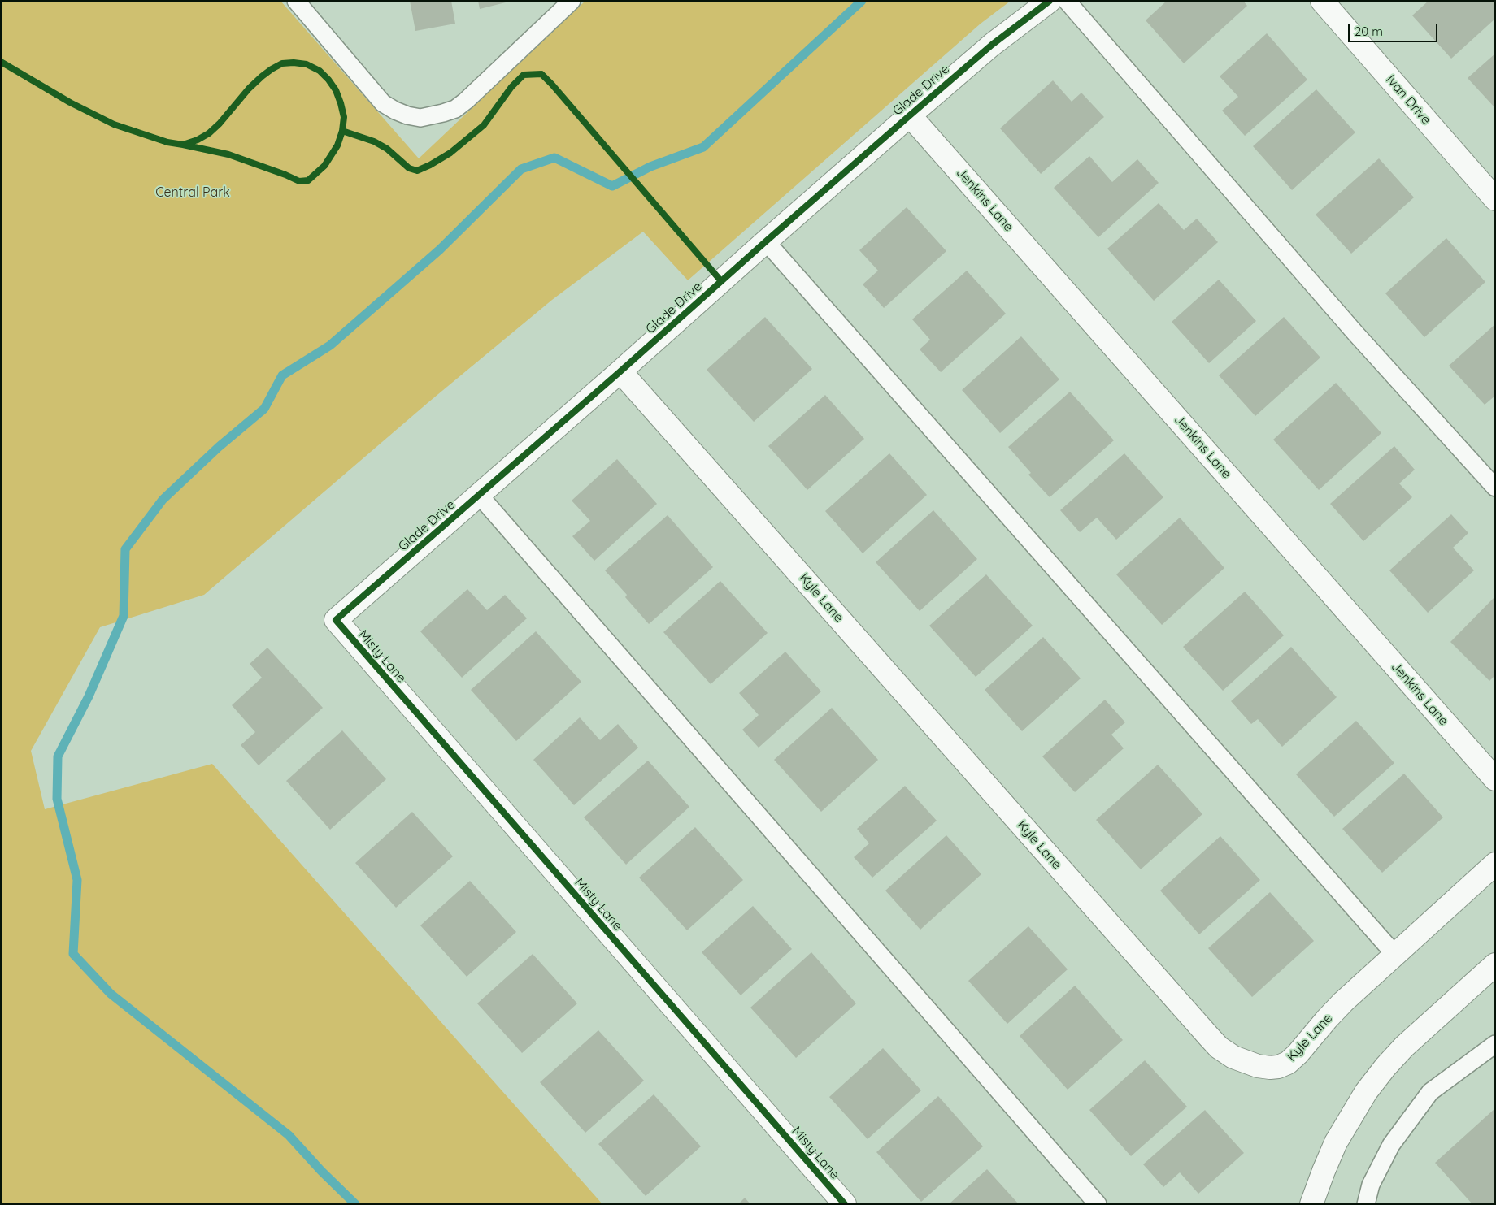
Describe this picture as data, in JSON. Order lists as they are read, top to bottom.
{
  "streets": {
    "street": [
      "Glade Drive",
      "Ivan Drive",
      "Jenkins Lane",
      "Kyle Lane",
      "Misty Lane"
    ]
  },
  "crossings": [
    ["Glade Drive", "Jenkins Lane"],
    ["Glade Drive", "Kyle Lane"],
    ["Glade Drive", "Misty Lane"]
  ],
  "parks": ["Central Park"],
  "scale_bar": "20 m"
}
